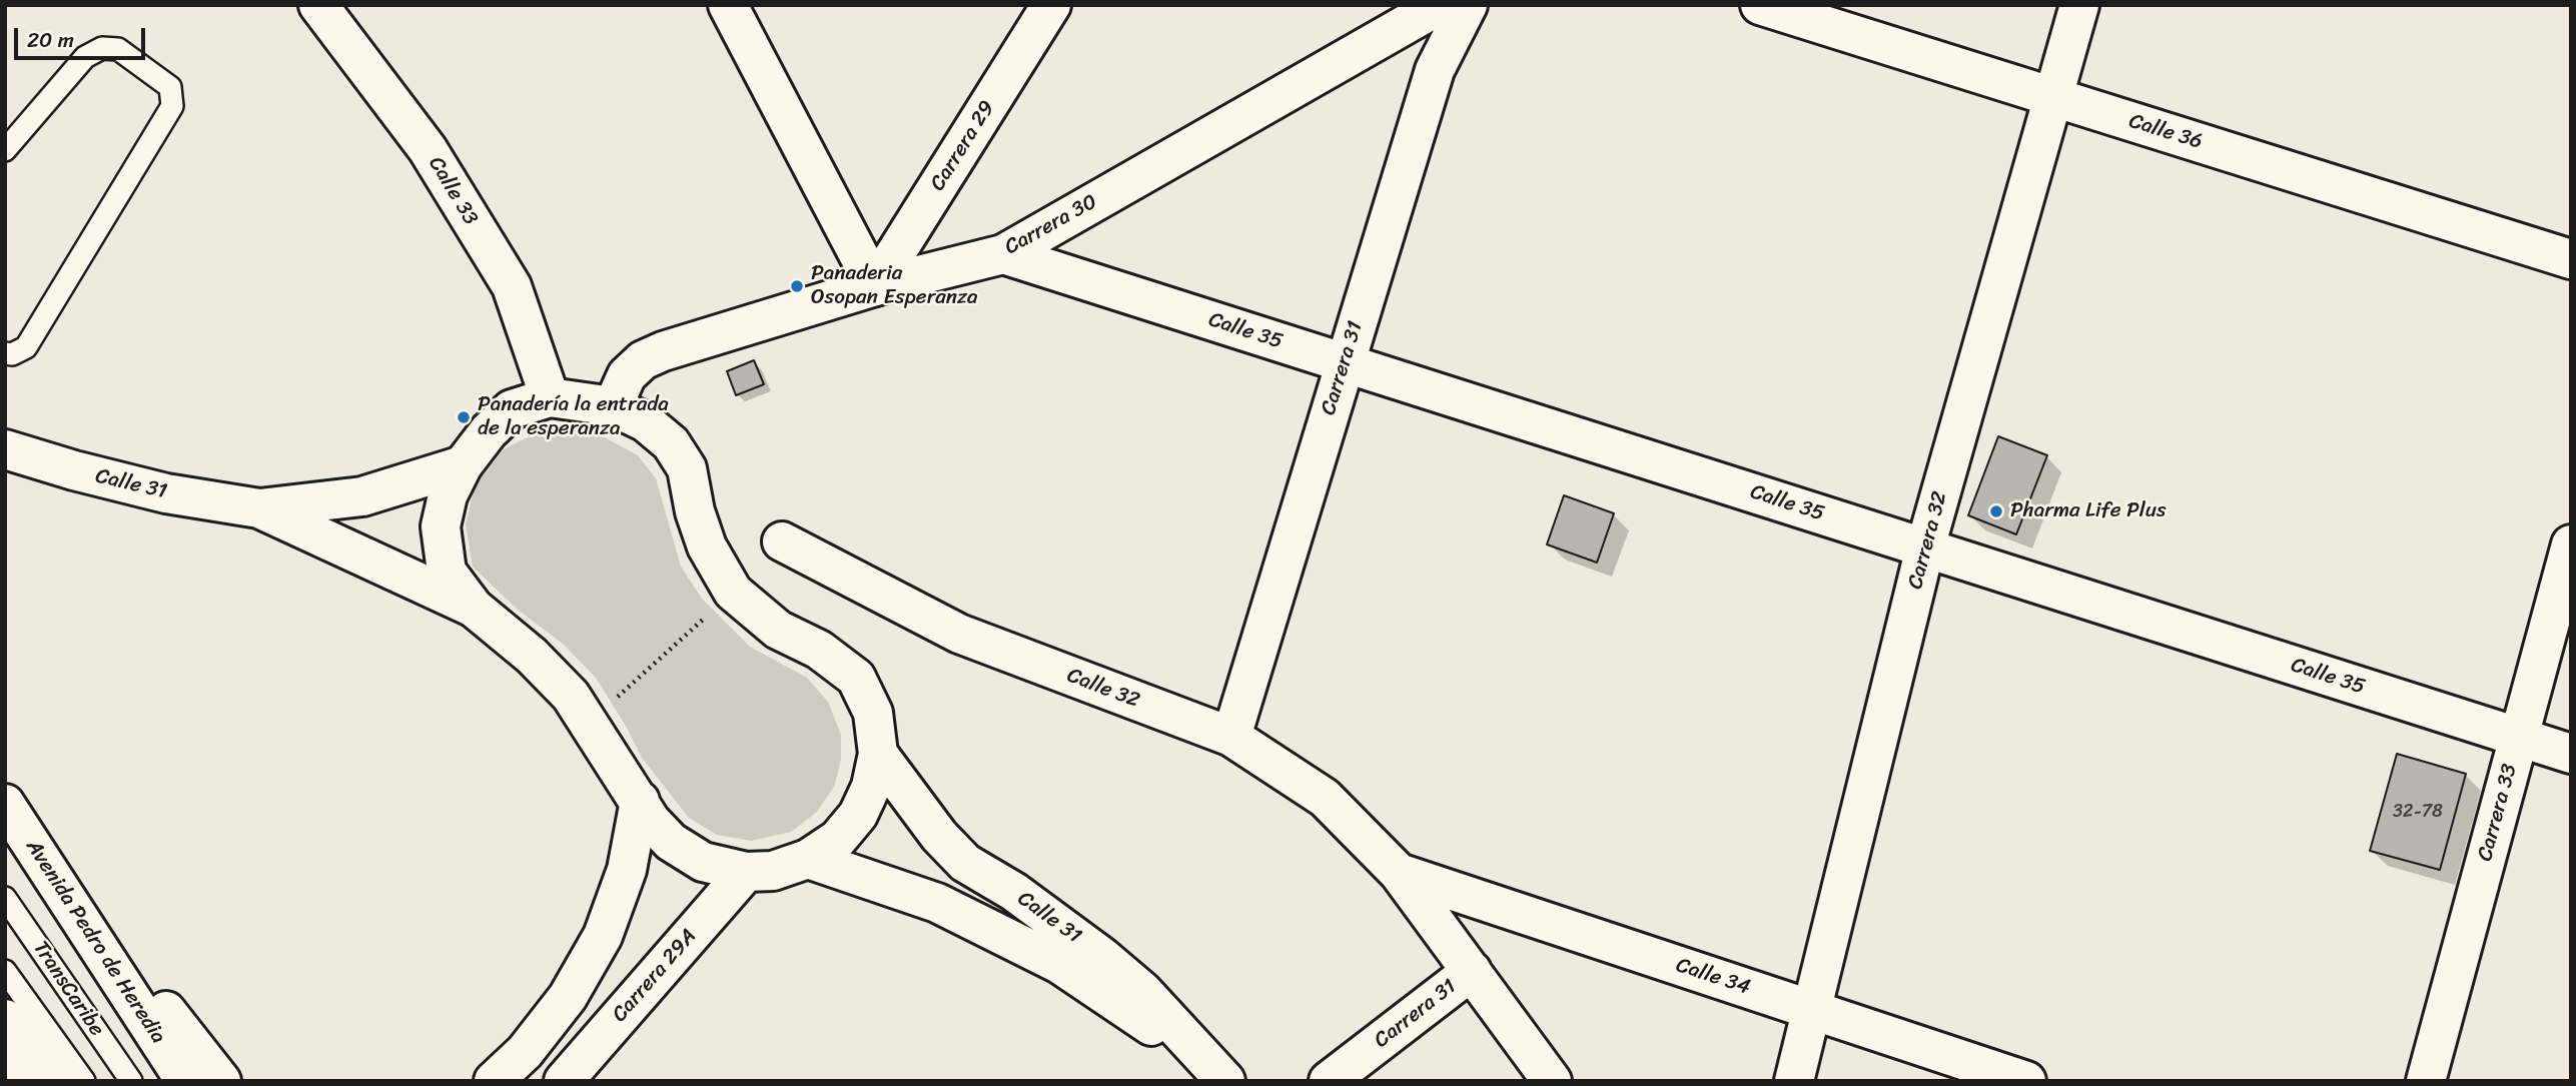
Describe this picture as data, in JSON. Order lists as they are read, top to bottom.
{
  "streets": {
    "main road": [
      "Calle 36",
      "Carrera 29",
      "Calle 33",
      "Carrera 30",
      "Calle 35",
      "Carrera 31",
      "Calle 31",
      "Carrera 32",
      "Calle 32",
      "Carrera 33",
      "Avenida Pedro de Heredia",
      "Carrera 29A",
      "Calle 34"
    ],
    "lane": ["TransCaribe"]
  },
  "crossings": [
    ["Calle 36", "Carrera 32"],
    ["Carrera 29", "Carrera 30"],
    ["Carrera 30", "Calle 35"],
    ["Calle 35", "Carrera 31"],
    ["Calle 35", "Carrera 32"],
    ["Calle 35", "Carrera 33"],
    ["Carrera 31", "Calle 32"],
    ["Carrera 31", "Calle 34"],
    ["Carrera 32", "Calle 34"],
    ["Calle 32", "Calle 34"]
  ],
  "places": ["Panaderia Osopan Esperanza", "Panadería la entrada de la esperanza", "Pharma Life Plus"],
  "house_numbers": ["32-78"],
  "scale_bar": "20 m"
}
